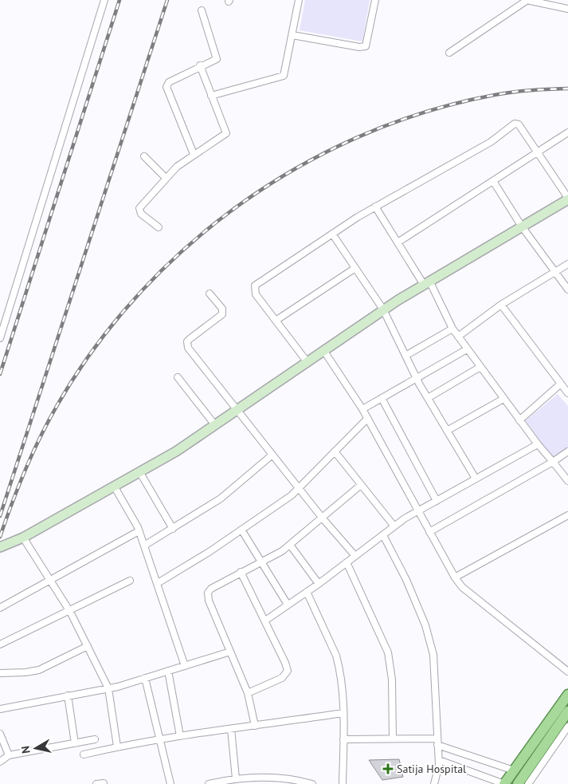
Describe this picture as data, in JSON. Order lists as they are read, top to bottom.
{
  "places": {
    "health": ["Satija Hospital"]
  },
  "north": "left"
}
